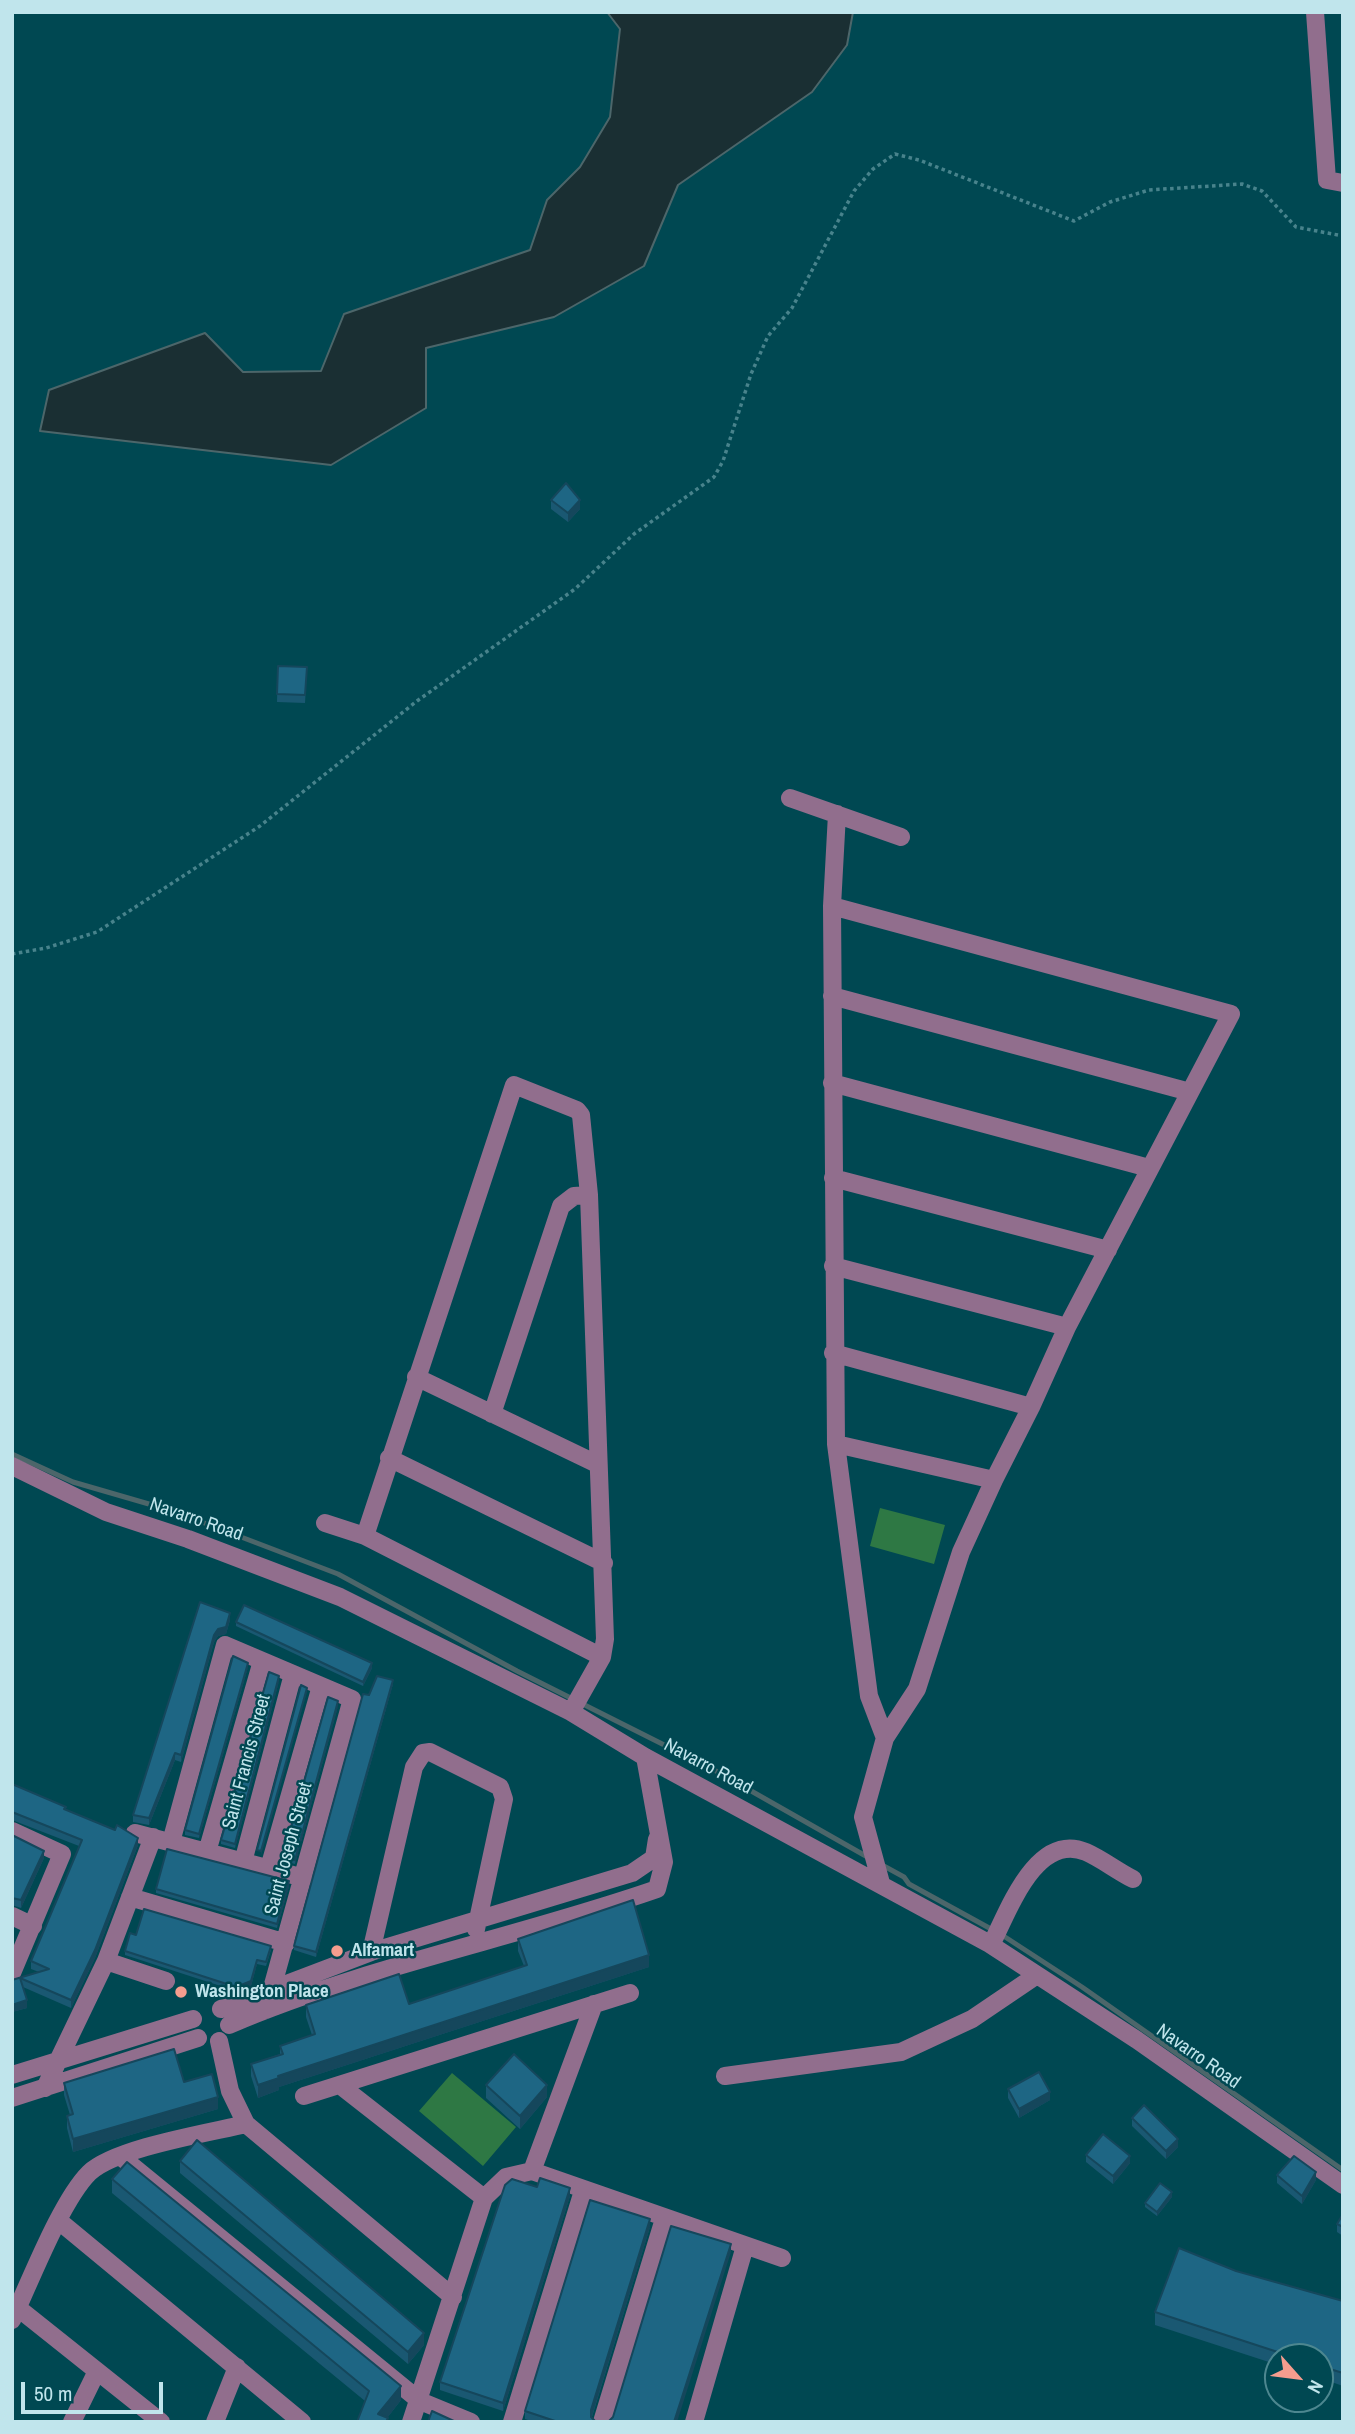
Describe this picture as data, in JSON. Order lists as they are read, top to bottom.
{
  "streets": {
    "street": ["Navarro Road", "Saint Francis Street", "Saint Joseph Street"]
  },
  "places": ["Alfamart", "Washington Place"],
  "scale_bar": "50 m",
  "north": "bottom right"
}
